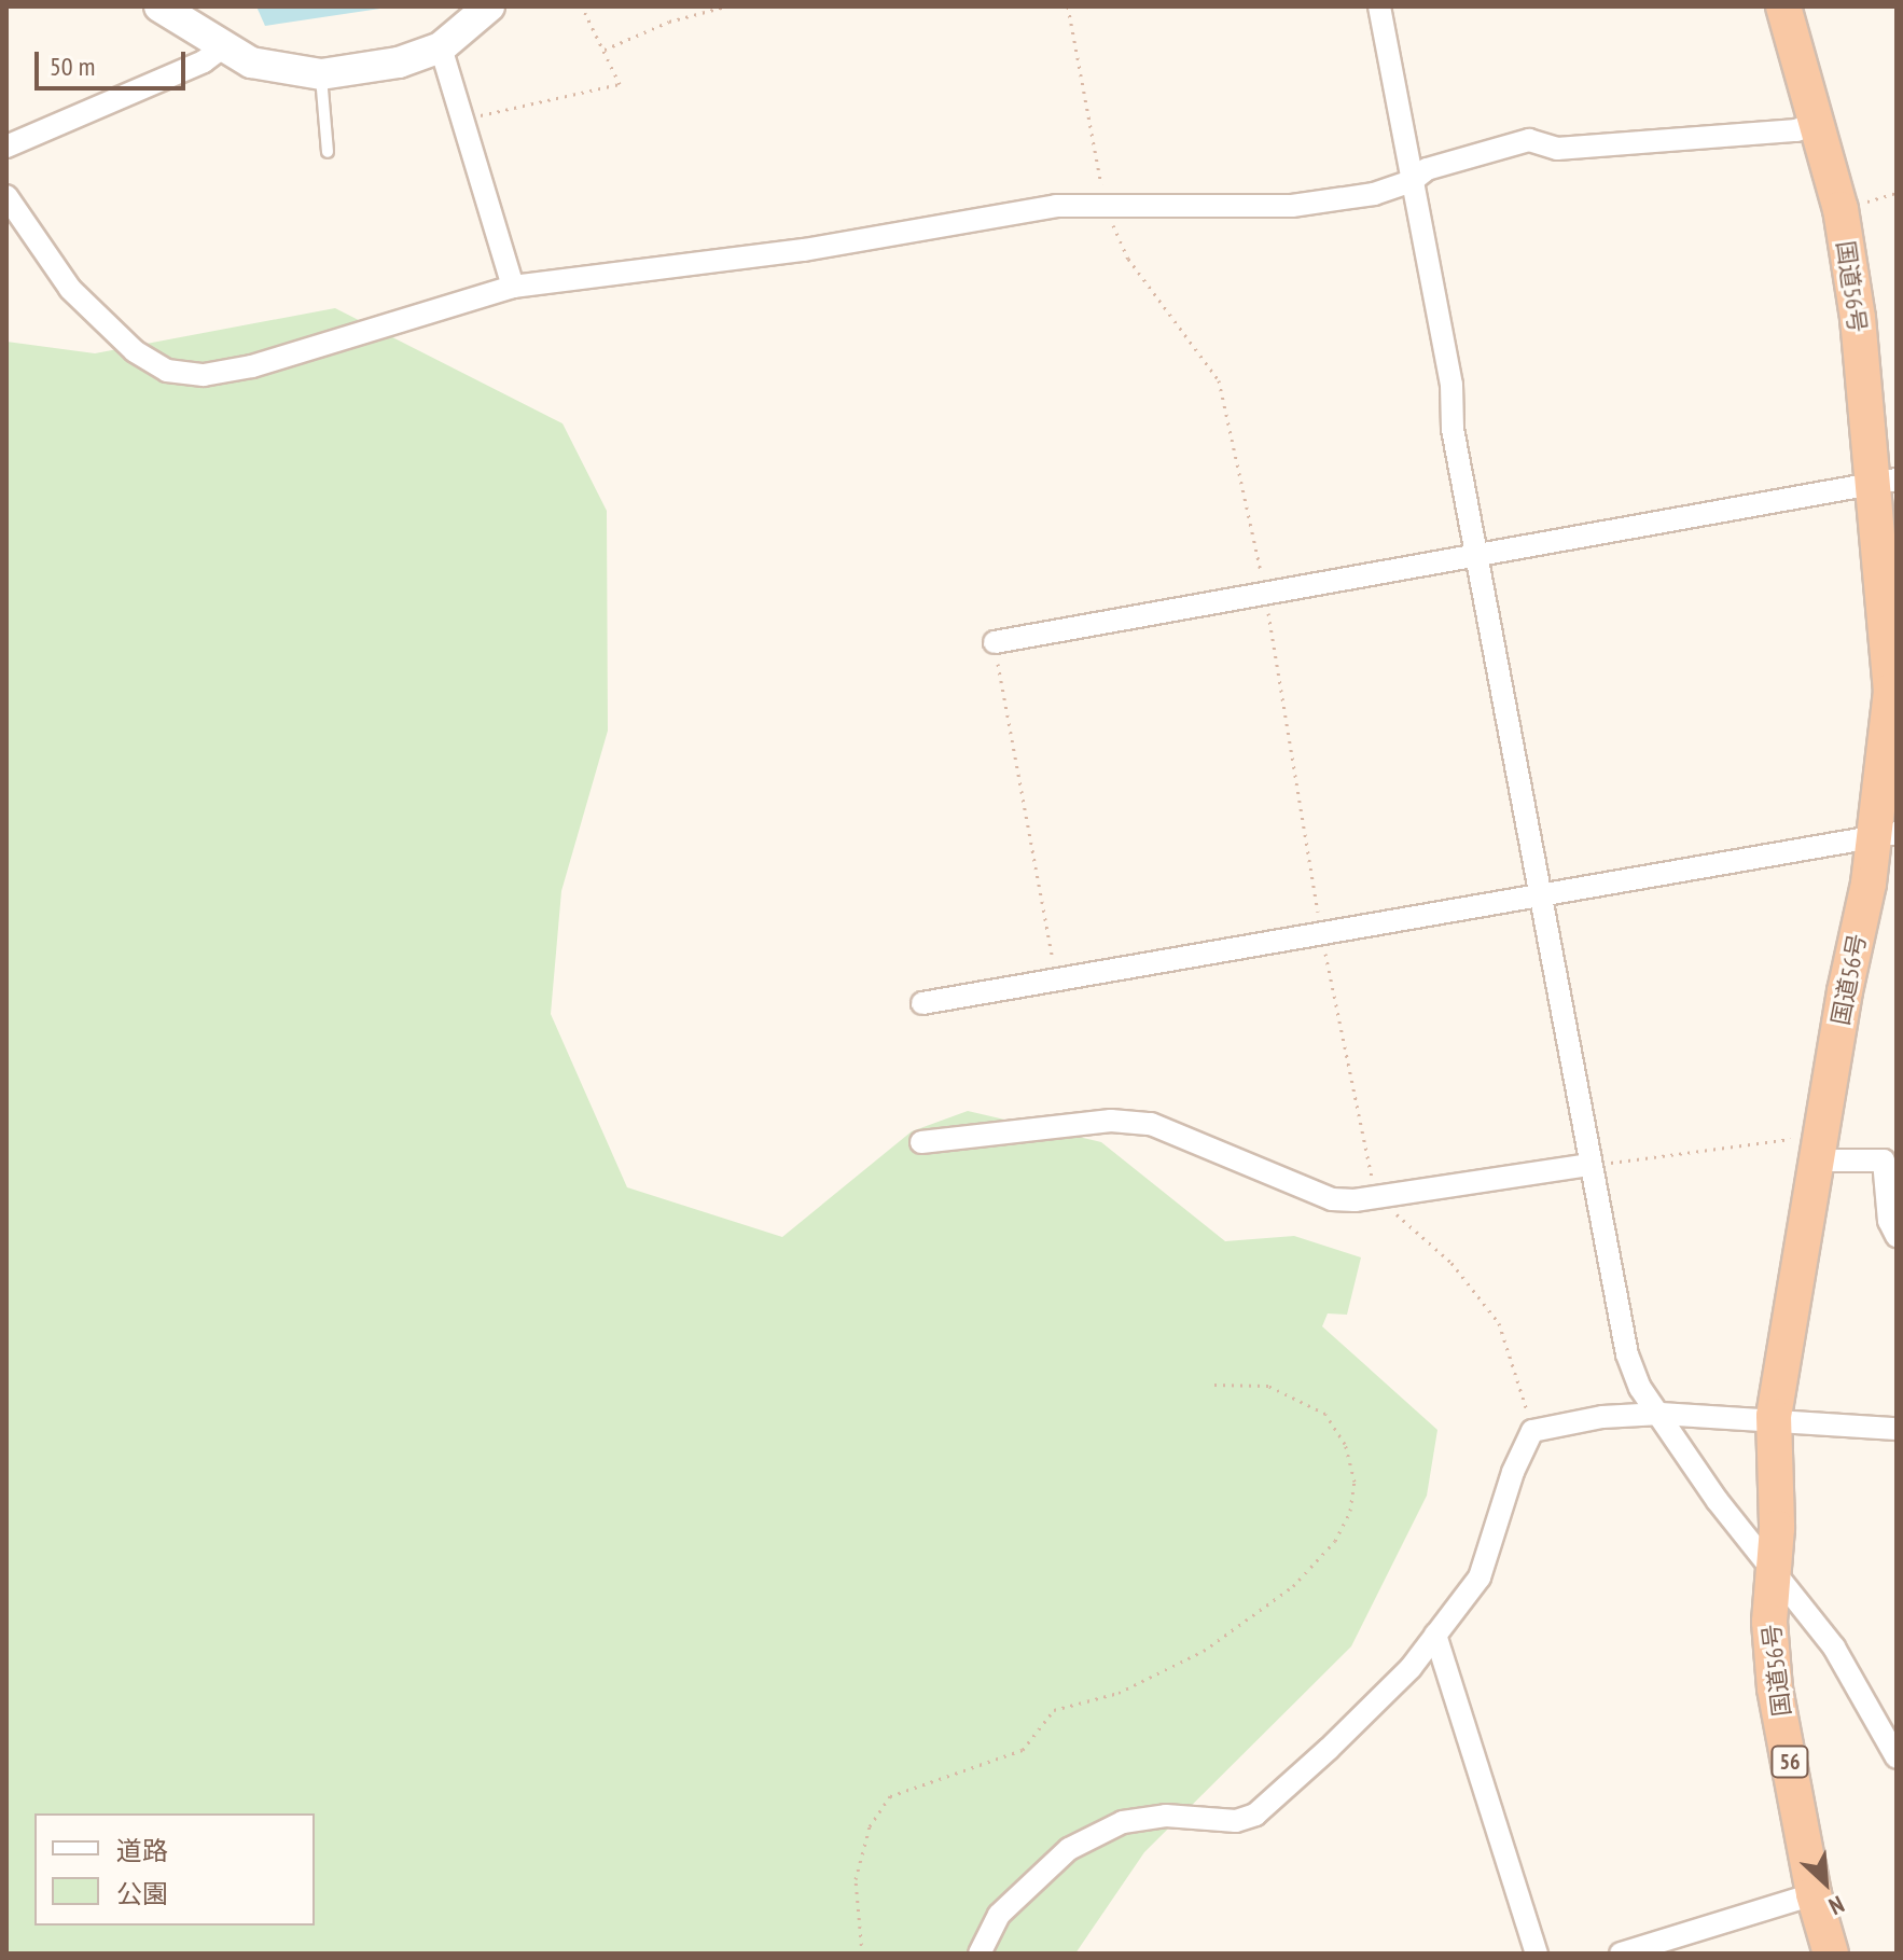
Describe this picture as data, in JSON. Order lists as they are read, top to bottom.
{
  "streets": {
    "highway": ["国道56号", "56"]
  },
  "legend": ["道路", "公園"],
  "scale_bar": "50 m",
  "north": "bottom right"
}
